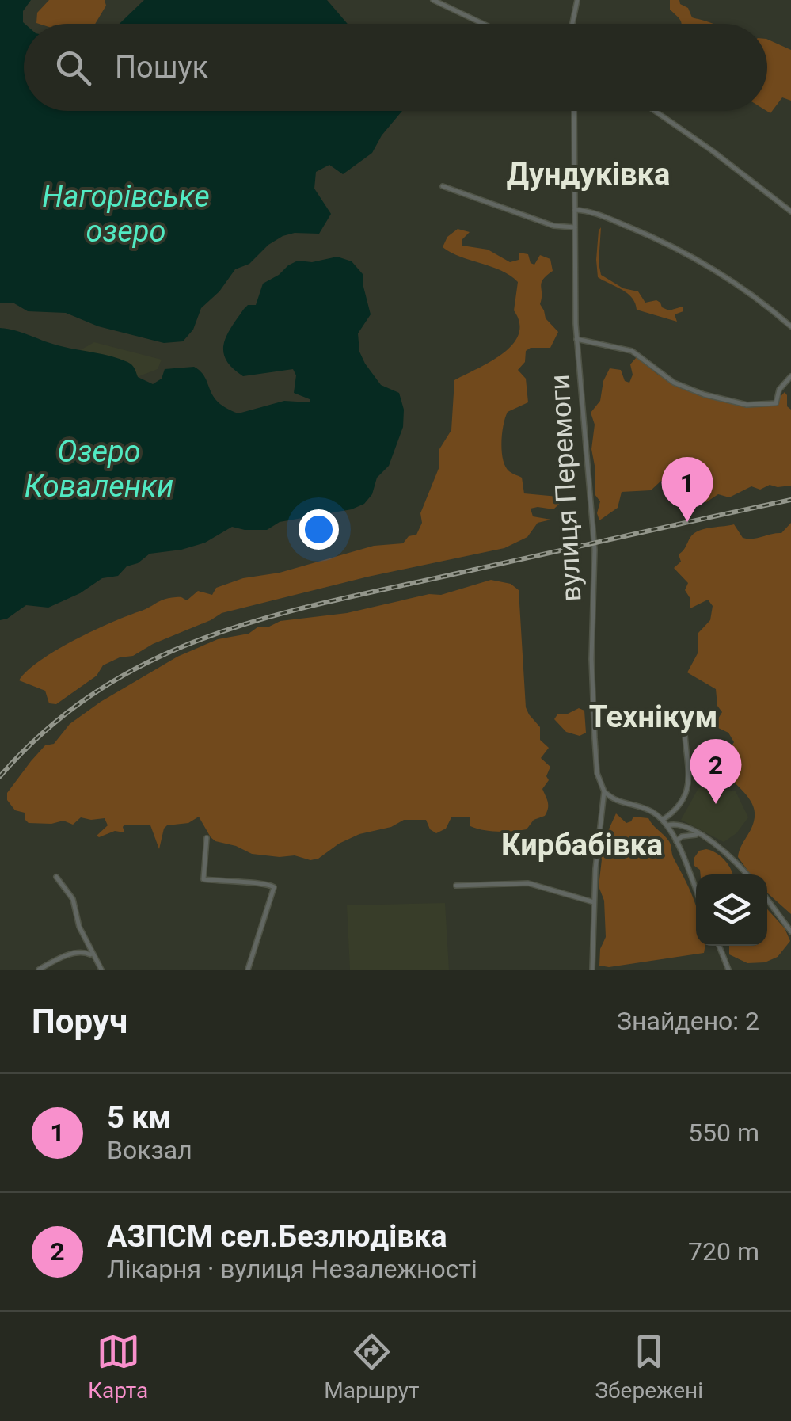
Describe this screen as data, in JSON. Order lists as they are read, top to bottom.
{
  "streets": {
    "street": ["вулиця Перемоги"]
  },
  "districts": ["Дундуківка", "Технікум", "Кирбабівка"],
  "water": ["Нагорівське озеро", "Озеро Коваленки"],
  "page": {
    "search": "Пошук",
    "pins": ["1", "2"],
    "heading": ["Поруч", "Знайдено: 2"],
    "list": [
      {
        "mark": "1",
        "name": "5 км",
        "note": "Вокзал",
        "value": "550 m"
      },
      {
        "mark": "2",
        "name": "АЗПСМ сел.Безлюдівка",
        "note": "Лікарня · вулиця Незалежності",
        "value": "720 m"
      }
    ],
    "nav": ["Карта", "Маршрут", "Збережені"]
  }
}
